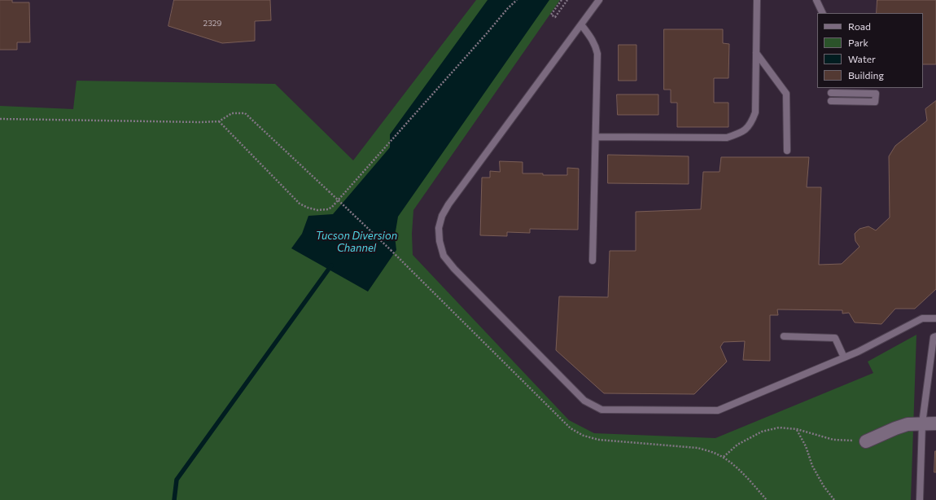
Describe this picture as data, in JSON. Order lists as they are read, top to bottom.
{
  "water": ["Tucson Diversion Channel"],
  "house_numbers": ["2329"],
  "legend": [
    "Road",
    "Park",
    "Water",
    "Building"
  ]
}
